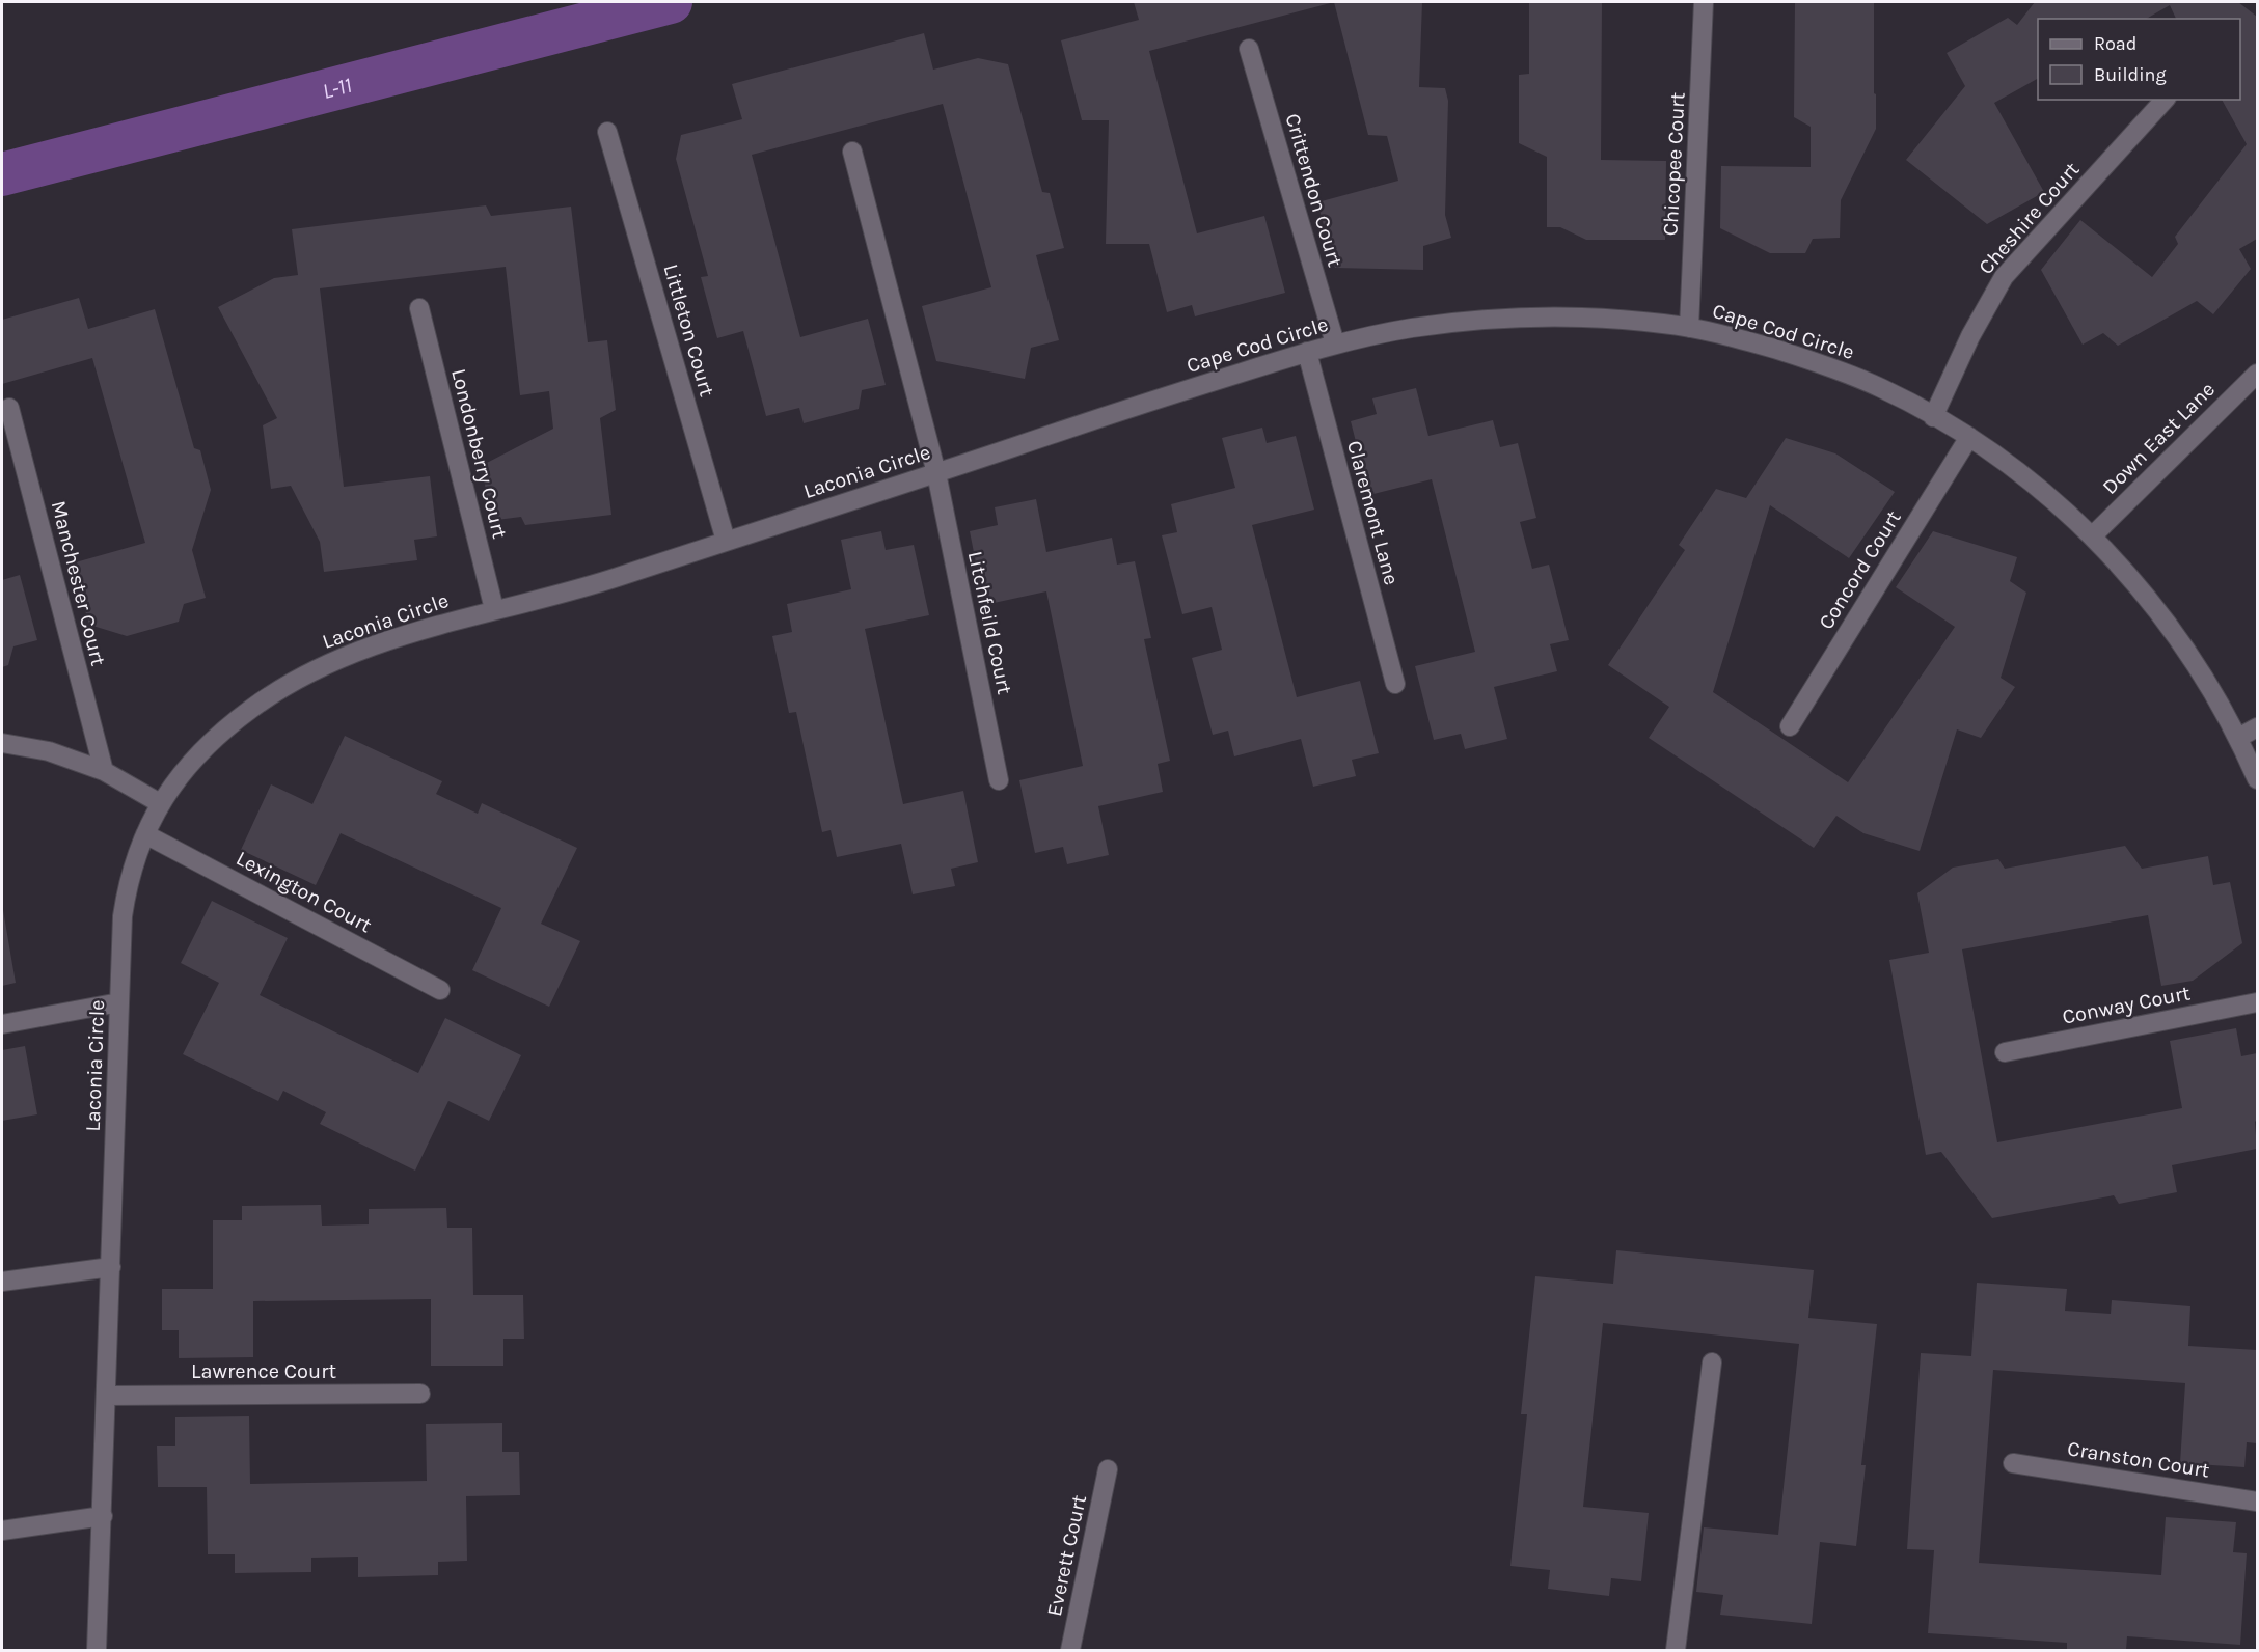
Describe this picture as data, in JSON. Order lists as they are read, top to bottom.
{
  "streets": {
    "street": [
      "Chicopee Court",
      "Crittendon Court",
      "Cheshire Court",
      "Littleton Court",
      "Cape Cod Circle",
      "Down East Lane",
      "Londonberry Court",
      "Laconia Circle",
      "Claremont Lane",
      "Concord Court",
      "Manchester Court",
      "Litchfeild Court",
      "Lexington Court",
      "Conway Court",
      "Lawrence Court",
      "Cranston Court",
      "Everett Court"
    ]
  },
  "crossings": [
    ["Chicopee Court", "Cape Cod Circle"],
    ["Crittendon Court", "Cape Cod Circle"],
    ["Cheshire Court", "Cape Cod Circle"],
    ["Littleton Court", "Laconia Circle"],
    ["Cape Cod Circle", "Down East Lane"],
    ["Cape Cod Circle", "Laconia Circle"],
    ["Cape Cod Circle", "Claremont Lane"],
    ["Cape Cod Circle", "Concord Court"],
    ["Londonberry Court", "Laconia Circle"],
    ["Laconia Circle", "Litchfeild Court"],
    ["Laconia Circle", "Lexington Court"],
    ["Laconia Circle", "Lawrence Court"]
  ],
  "water": ["L-11"],
  "legend": ["Road", "Building"]
}
